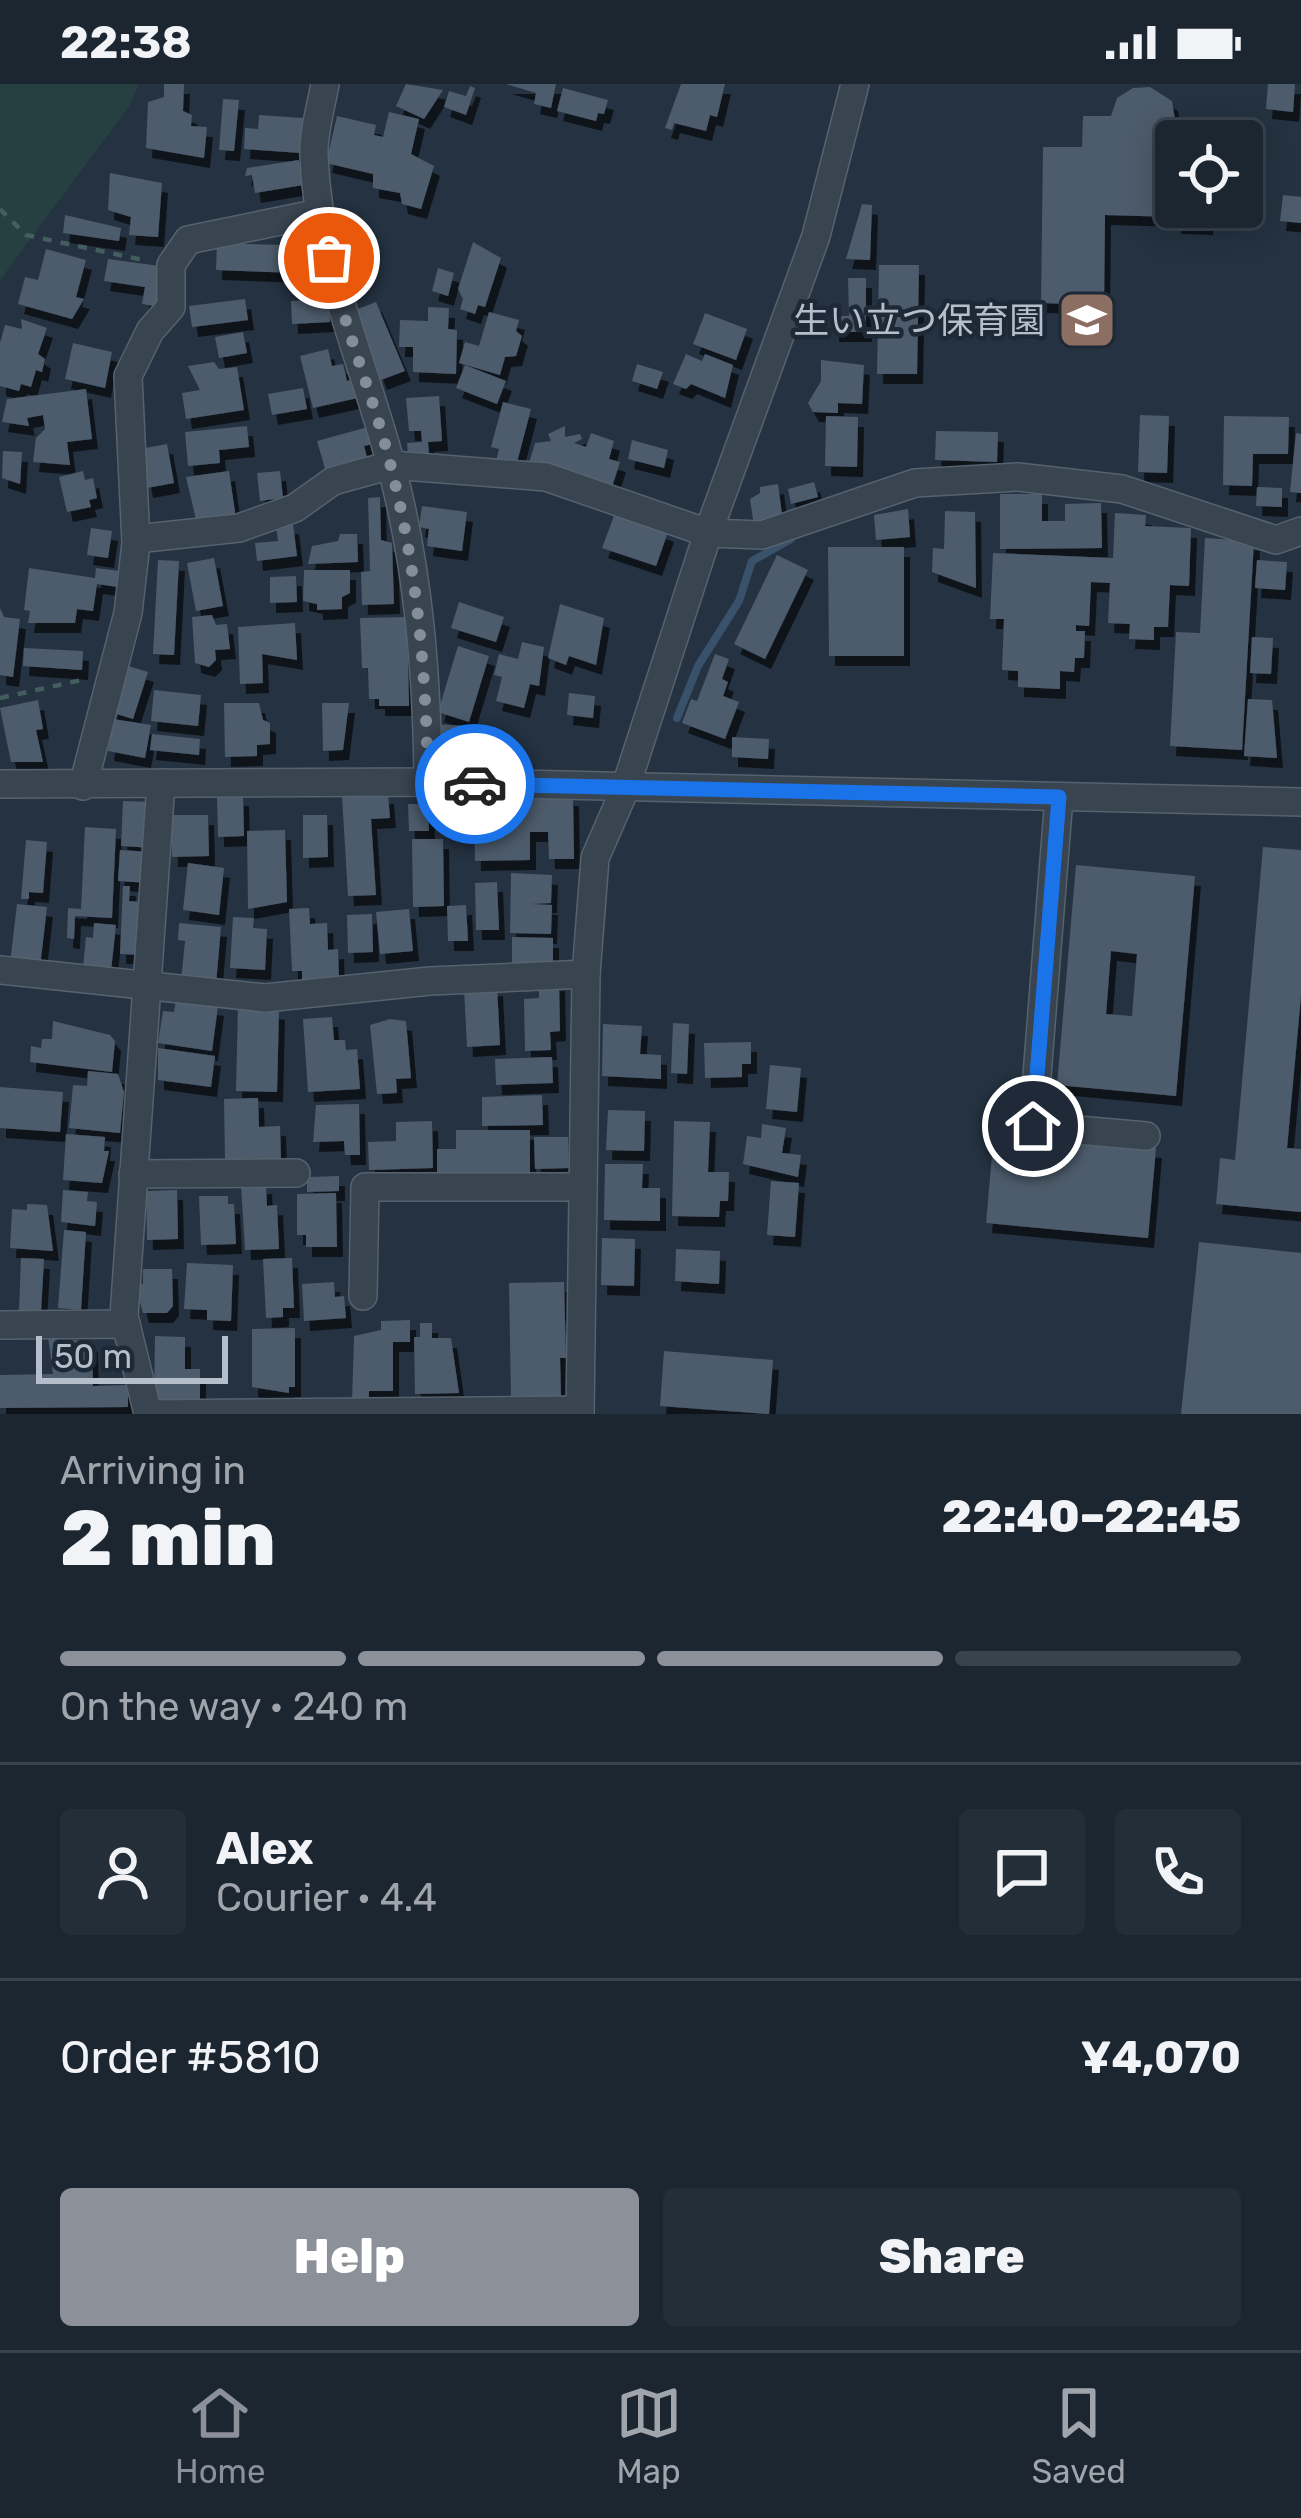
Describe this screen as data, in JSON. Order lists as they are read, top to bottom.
{
  "places": {
    "school or university": ["生い立つ保育園"]
  },
  "scale_bar": "50 m",
  "page": {
    "status": "22:38",
    "scale": "50 m",
    "heading": ["2 min", "Arriving in", "22:40–22:45"],
    "panel": [
      "Alex",
      "Courier · 4.4",
      "Order #5810",
      "¥4,070"
    ],
    "bar": "On the way · 240 m",
    "buttons": ["Help", "Share"],
    "tabs": ["Home", "Map", "Saved"]
  }
}
